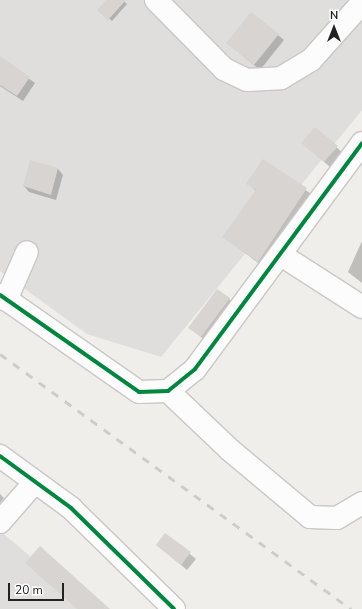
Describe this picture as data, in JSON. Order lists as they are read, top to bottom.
{
  "scale_bar": "20 m",
  "north": "top"
}
